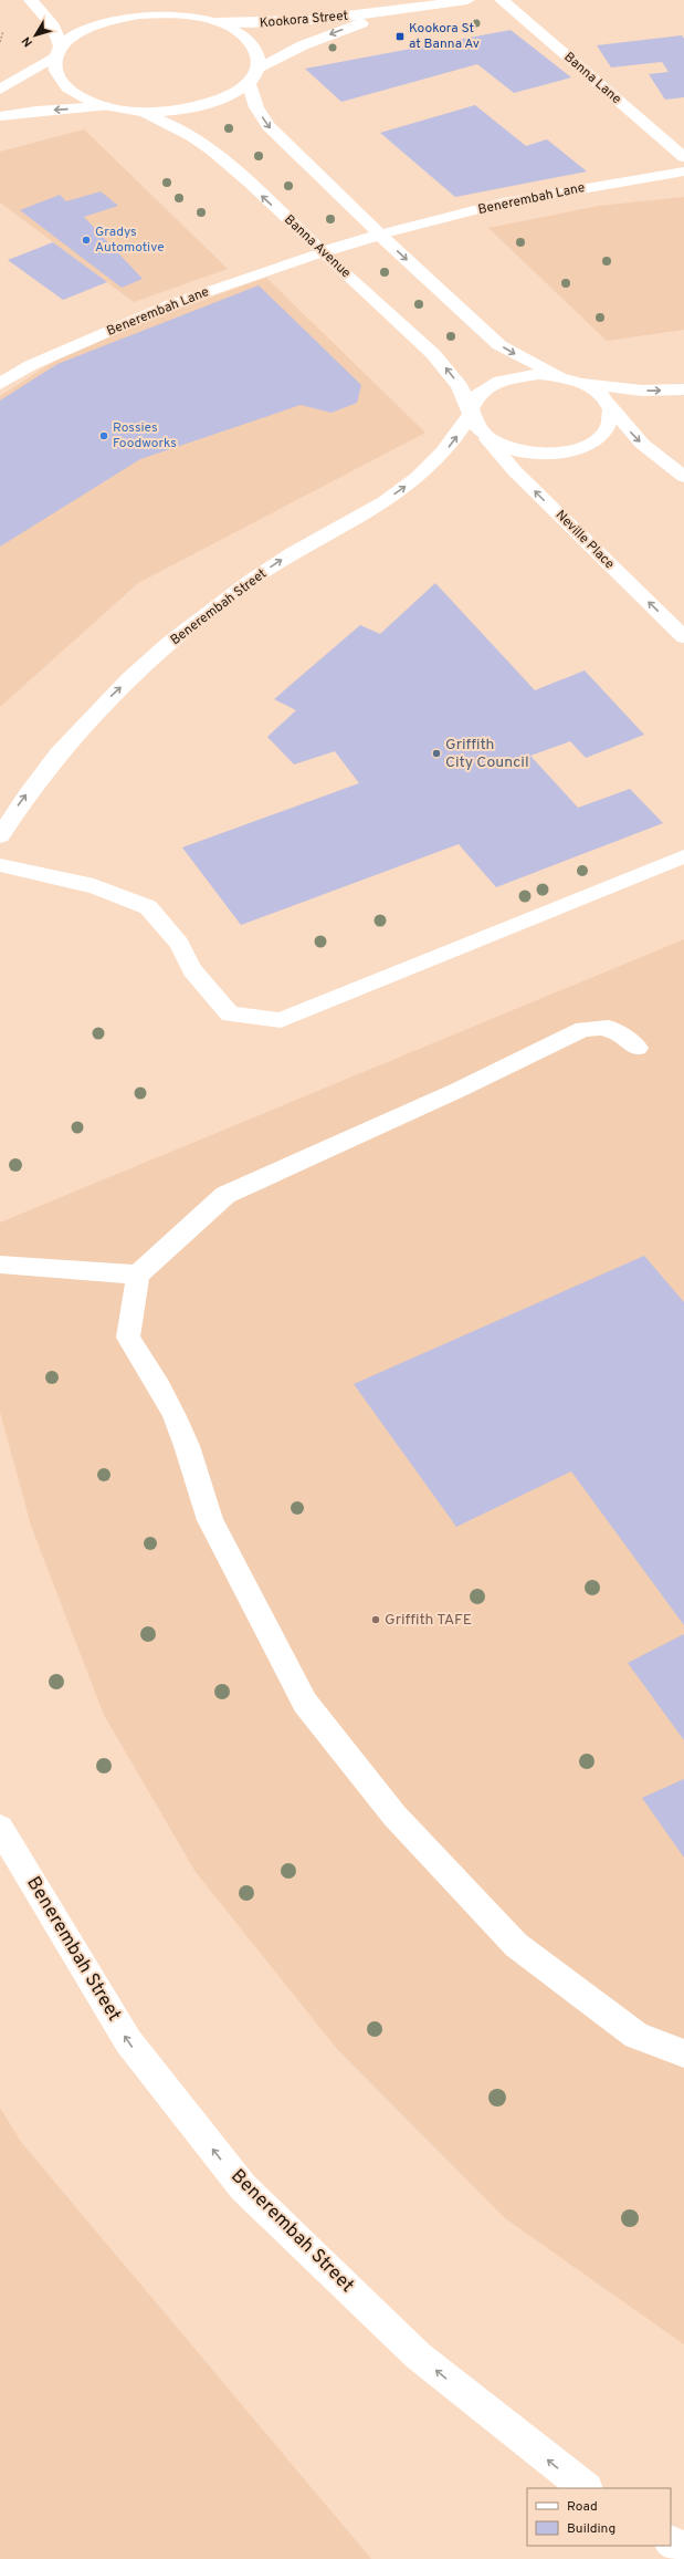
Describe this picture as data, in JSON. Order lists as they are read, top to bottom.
{
  "streets": {
    "main road": [
      "Kookora Street",
      "Banna Lane",
      "Benerembah Lane",
      "Banna Avenue",
      "Neville Place",
      "Benerembah Street"
    ]
  },
  "crossings": [
    ["Kookora Street", "Banna Avenue"],
    ["Benerembah Lane", "Banna Avenue"],
    ["Banna Avenue", "Neville Place"],
    ["Banna Avenue", "Benerembah Street"],
    ["Neville Place", "Benerembah Street"]
  ],
  "places": {
    "transit": ["Kookora St at Banna Av"],
    "other": [
      "Gradys Automotive",
      "Rossies Foodworks",
      "Griffith City Council",
      "Griffith TAFE"
    ]
  },
  "legend": ["Road", "Building"],
  "north": "bottom left"
}
